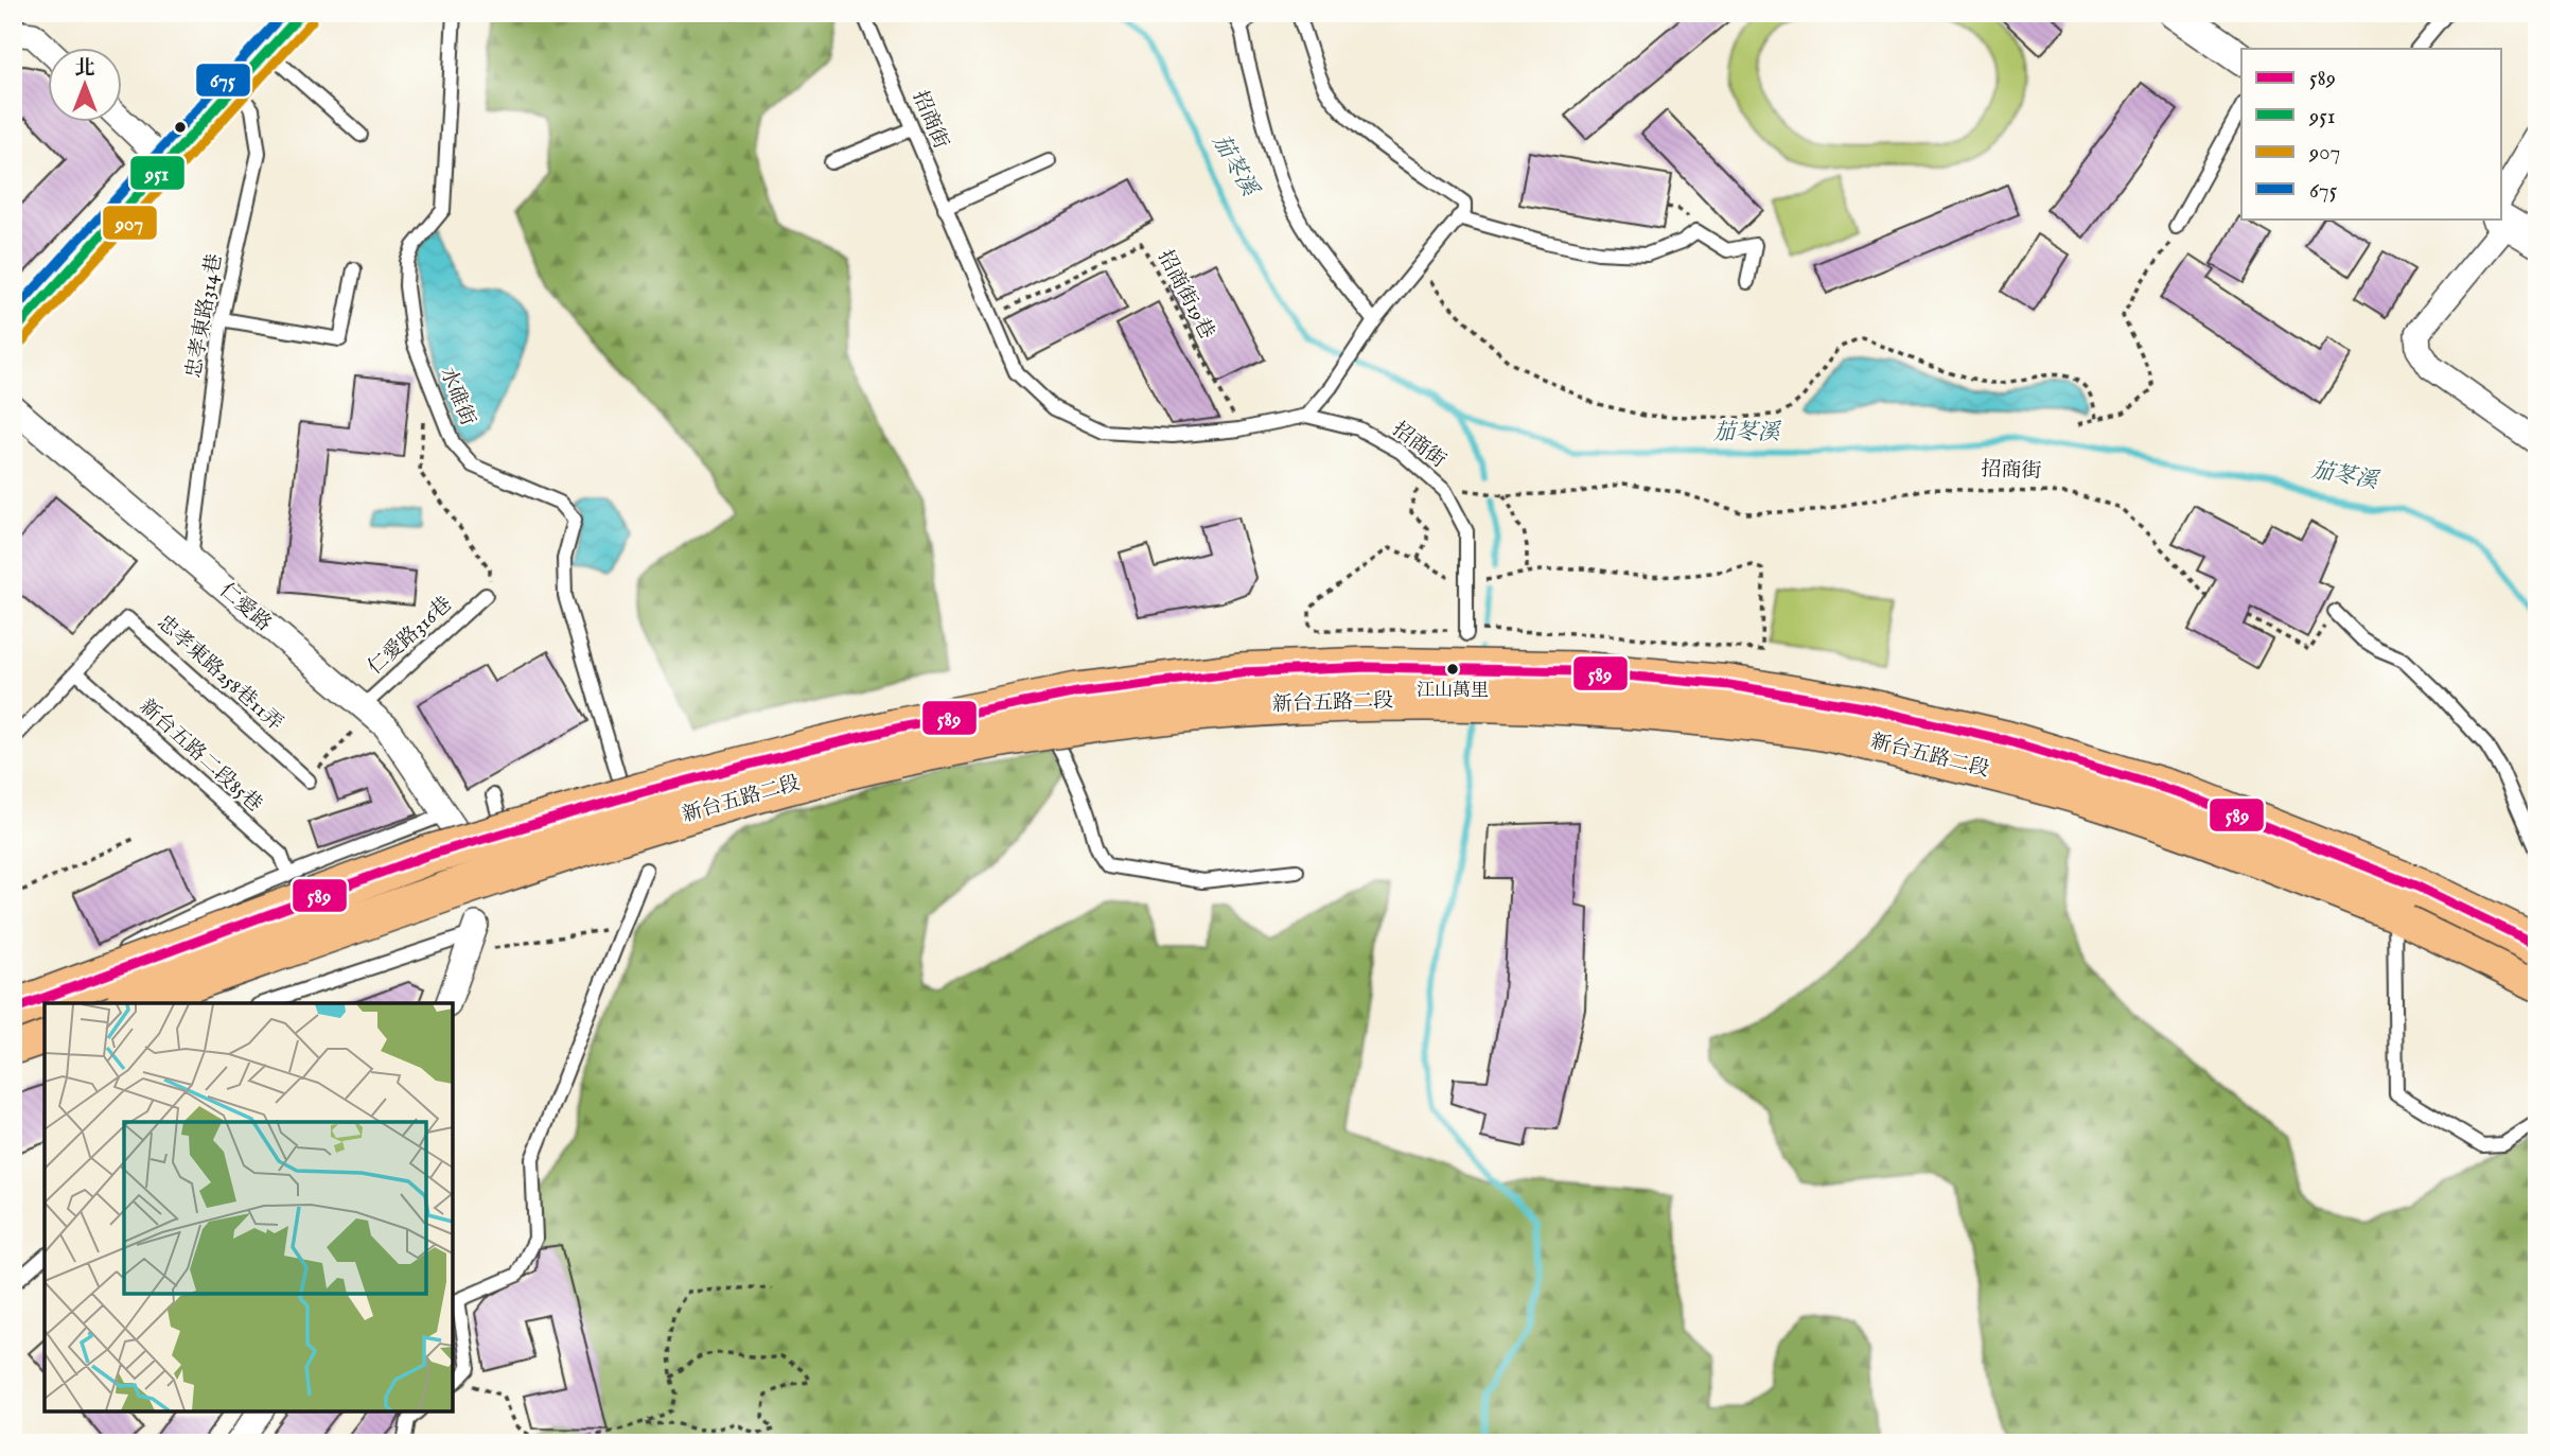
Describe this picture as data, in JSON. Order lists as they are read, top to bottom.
{
  "streets": {
    "main road": ["新台五路二段"],
    "street": ["仁愛路"],
    "lane": [
      "招商街",
      "忠孝東路314巷",
      "水碓街",
      "仁愛路316巷",
      "忠孝東路258巷11弄",
      "新台五路二段85巷"
    ],
    "path": ["招商街19巷"]
  },
  "crossings": [
    ["招商街", "招商街19巷"],
    ["忠孝東路314巷", "仁愛路"],
    ["仁愛路", "仁愛路316巷"],
    ["忠孝東路258巷11弄", "新台五路二段85巷"]
  ],
  "water": ["茄苳溪"],
  "places": ["江山萬里"],
  "lines": [
    "transit line 951",
    "transit line 675",
    "transit line 907",
    "transit line 589"
  ],
  "legend": [
    "589",
    "951",
    "907",
    "675"
  ],
  "north": "top"
}
